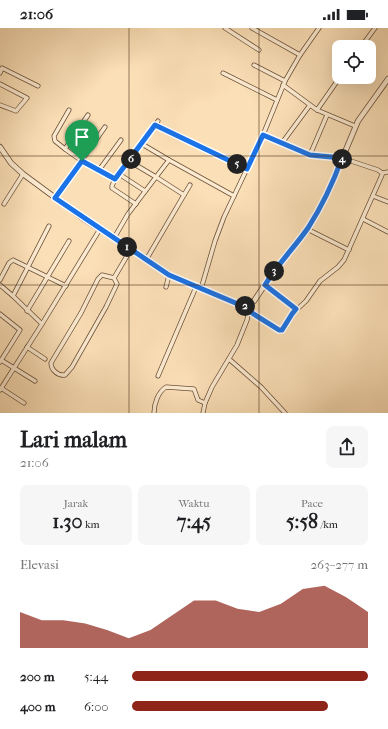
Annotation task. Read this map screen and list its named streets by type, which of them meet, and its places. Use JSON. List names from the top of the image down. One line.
{"page":{"status":"21:06","pins":["4","6","5","1","3","2"],"heading":["Lari malam","21:06"],"stats":[["Jarak","1.30 km"],["Waktu","7:45"],["Pace","5:58 /km"]],"chart":["Elevasi","263–277 m"],"list":[{"name":"200 m","note":"5:44"},{"name":"400 m","note":"6:00"}]}}
